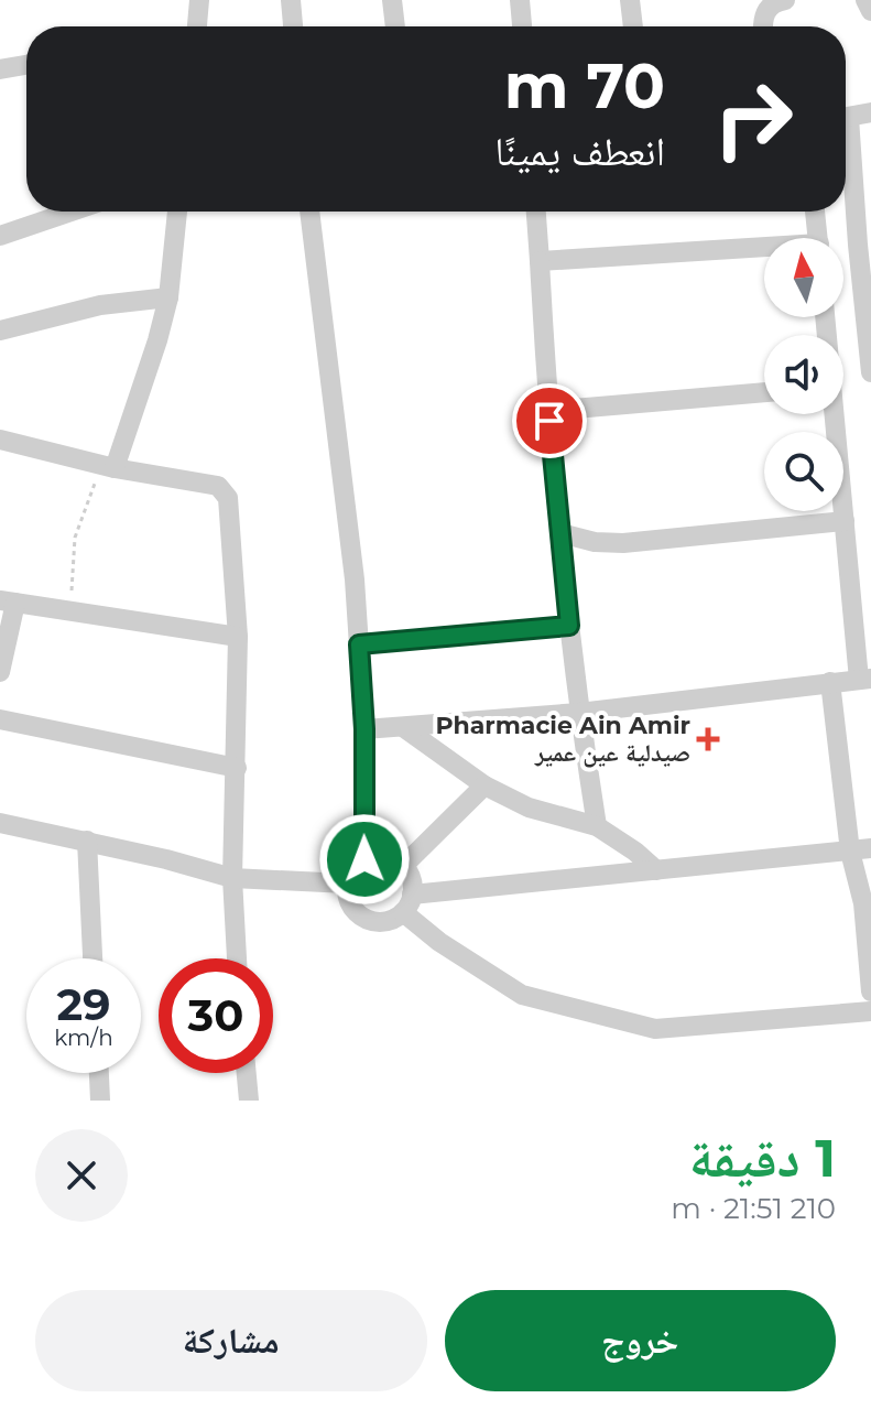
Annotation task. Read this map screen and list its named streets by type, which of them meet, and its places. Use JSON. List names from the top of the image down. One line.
{"places":{"health":["Pharmacie Ain Amir صيدلية عين عمير"]},"north":"top","page":{"turn":["70 m","انعطف يمينًا"],"speed":"29 km/h","limit":"30","heading":["1 دقيقة","210 m · 21:51"],"buttons":["خروج","مشاركة"]}}
